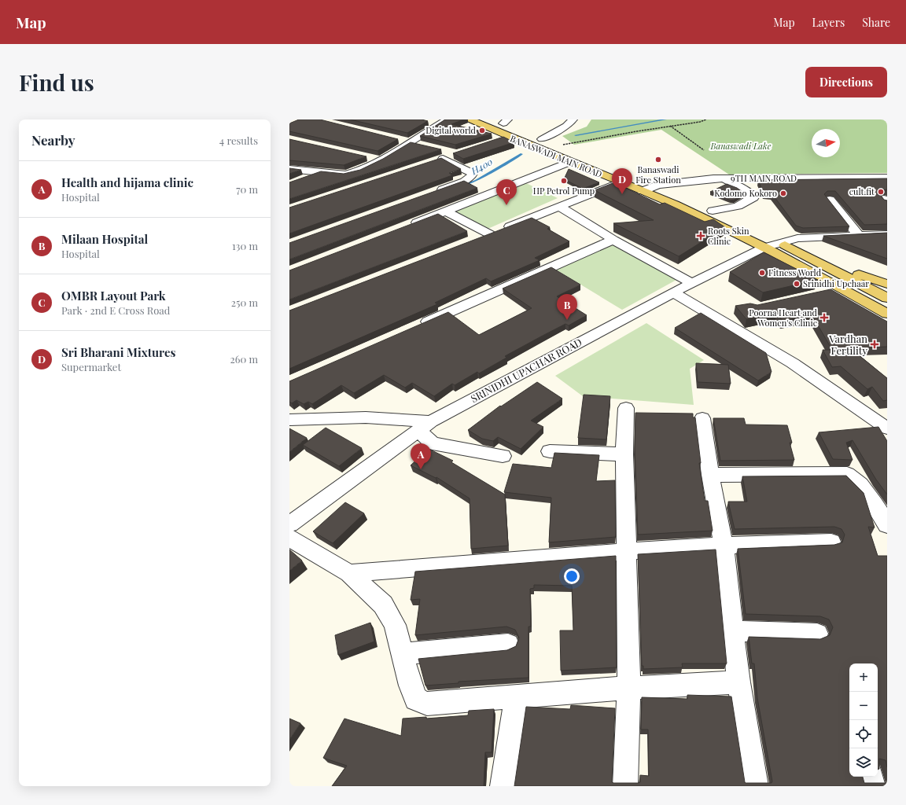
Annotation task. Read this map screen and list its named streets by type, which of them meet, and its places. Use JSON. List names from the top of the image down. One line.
{"streets":{"main road":["BANASWADI MAIN ROAD"],"street":["9TH MAIN ROAD","SRINIDHI UPACHAR ROAD"]},"crossings":[["BANASWADI MAIN ROAD","9TH MAIN ROAD"],["BANASWADI MAIN ROAD","SRINIDHI UPACHAR ROAD"]],"water":["H400"],"parks":["Banaswadi Lake"],"places":{"other":["Digital world","Banaswadi Fire Station","HP Petrol Pump","cult.fit","Kodomo Kokoro","Fitness World","Srinidhi Upchaar"],"health":["Roots Skin Clinic","Poorna Heart and Women's Clinic","Vardhan Fertility"]},"north":"right","page":{"header":"Map","nav":["Map","Layers","Share"],"buttons":"Directions","title":"Find us","heading":["Nearby","4 results"],"list":[{"mark":"A","name":"Health and hijama clinic","note":"Hospital","value":"70 m"},{"mark":"B","name":"Milaan Hospital","note":"Hospital","value":"130 m"},{"mark":"C","name":"OMBR Layout Park","note":"Park · 2nd E Cross Road","value":"250 m"},{"mark":"D","name":"Sri Bharani Mixtures","note":"Supermarket","value":"260 m"}],"pins":["D","C","B","A"],"map_buttons":["+","−"]}}
